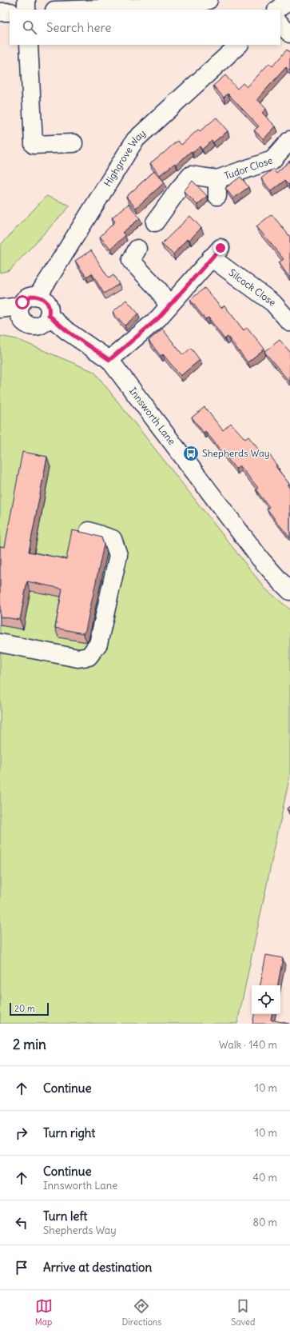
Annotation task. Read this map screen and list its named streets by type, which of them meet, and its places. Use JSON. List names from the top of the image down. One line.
{"streets":{"street":["Highgrove Way","Tudor Close","Silcock Close","Innsworth Lane"]},"crossings":[["Highgrove Way","Innsworth Lane"]],"places":{"bus stop":["Shepherds Way"]},"scale_bar":"20 m","page":{"search":"Search here","scale":"20 m","heading":["2 min","Walk · 140 m"],"list":[["Continue","10 m"],["Turn right","10 m"],["Continue","Innsworth Lane","40 m"],["Turn left","Shepherds Way","80 m"],"Arrive at destination"],"nav":["Map","Directions","Saved"]}}
